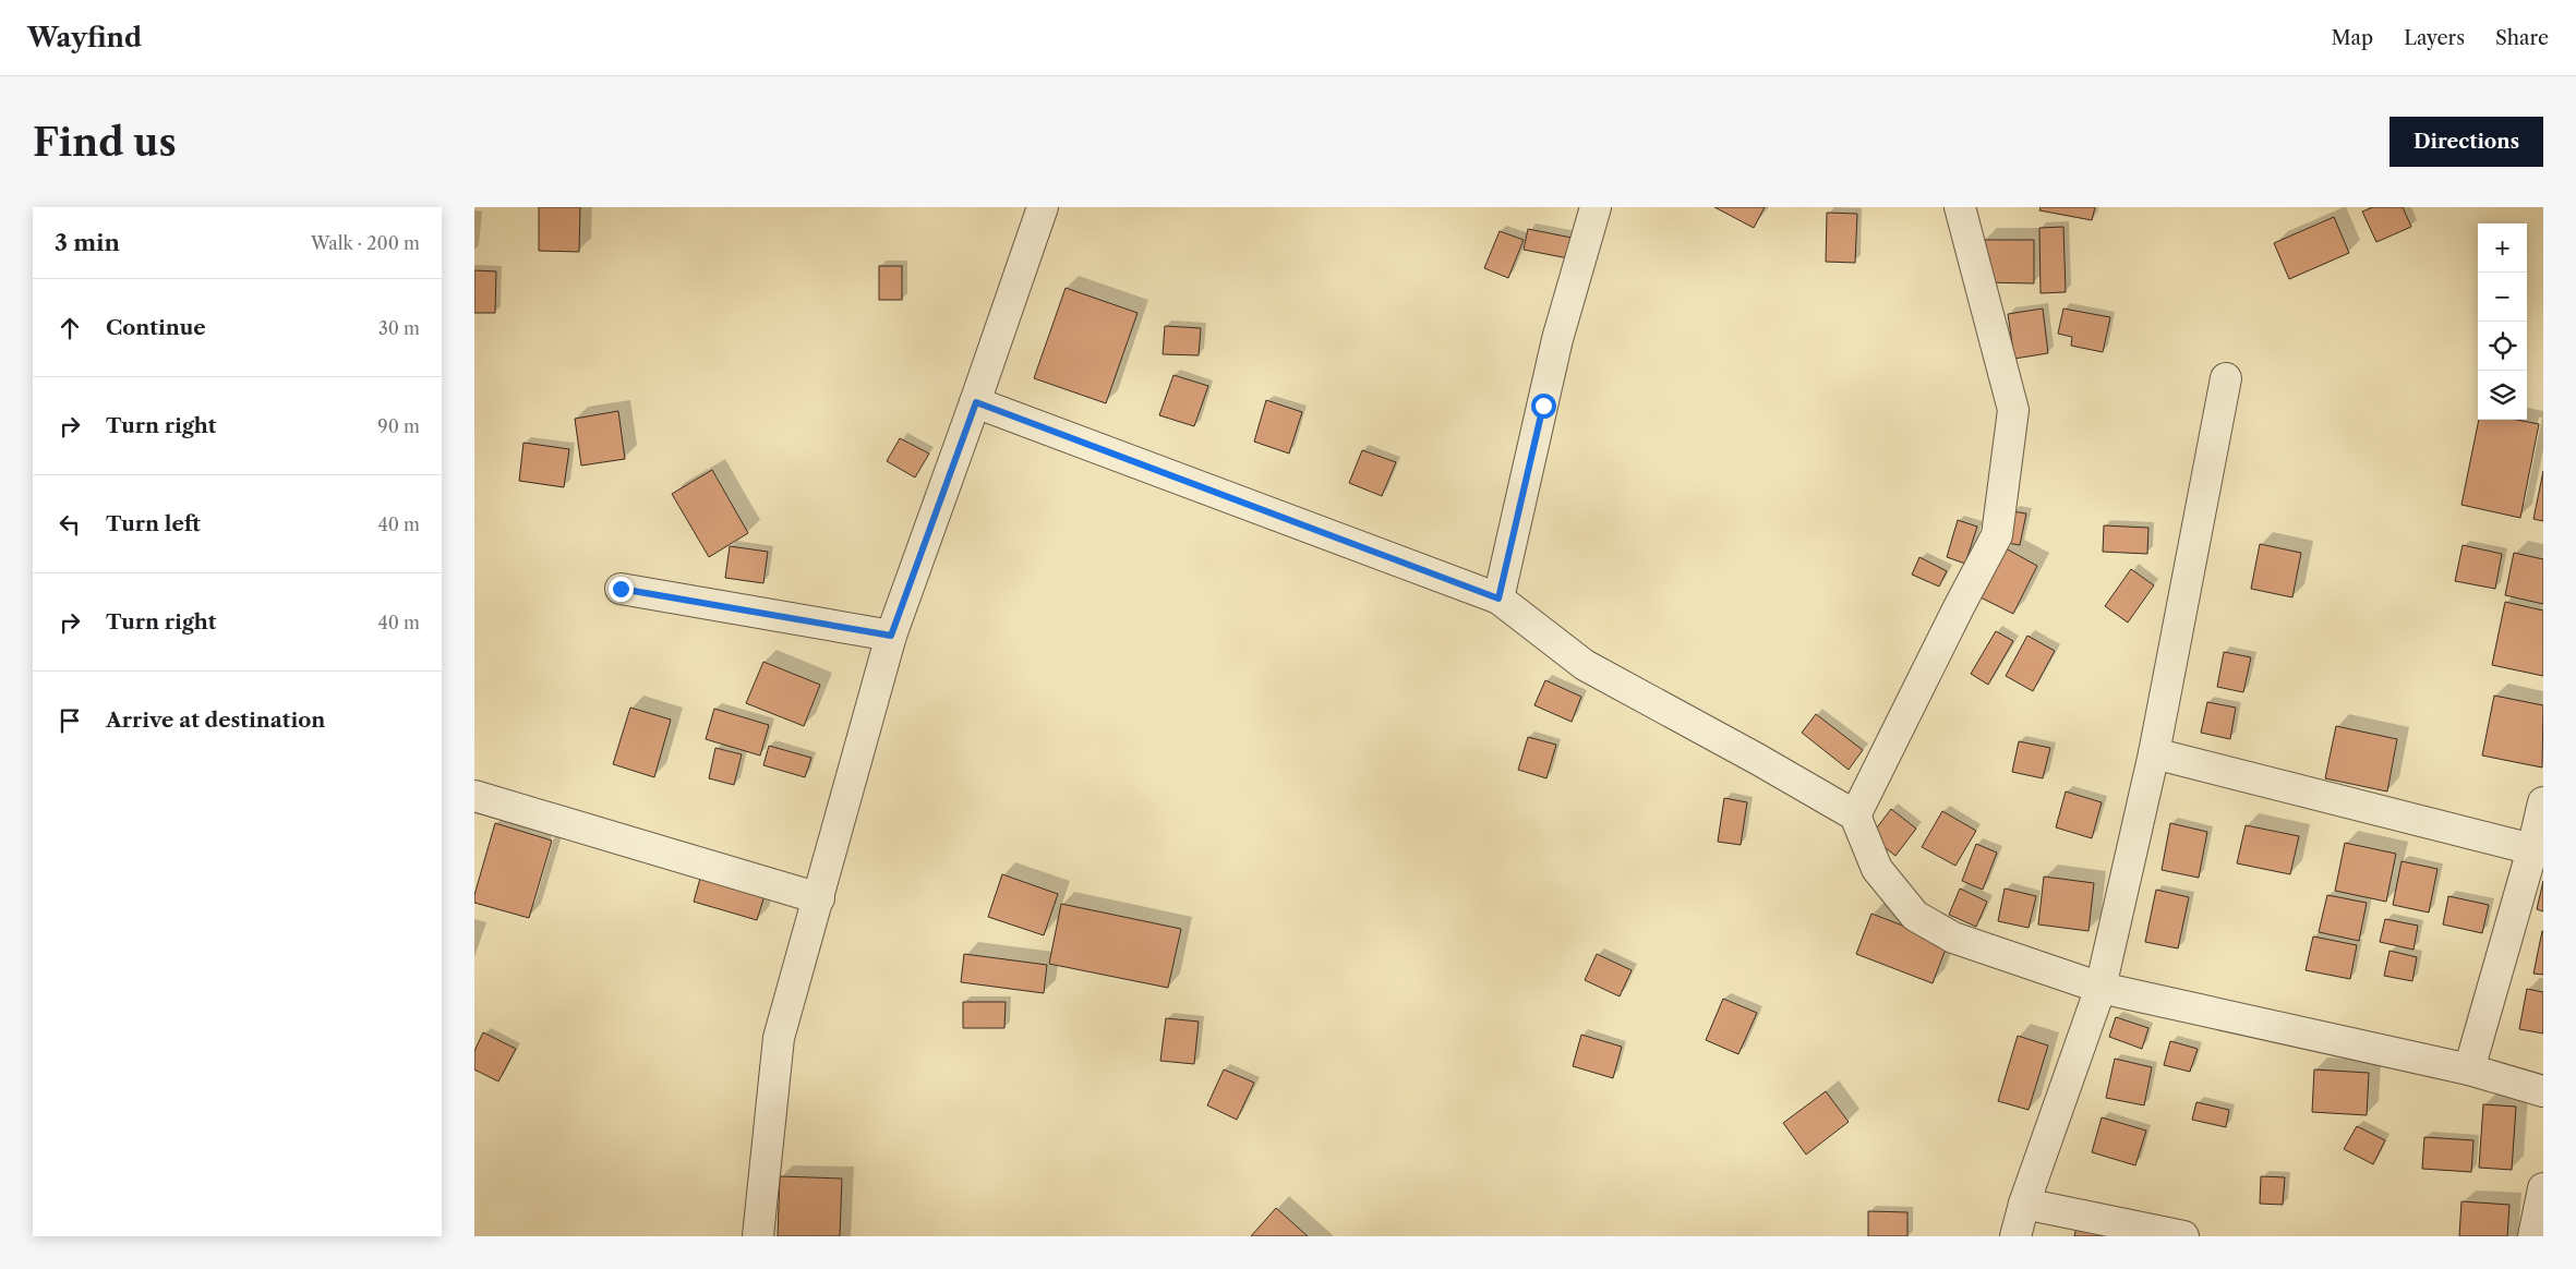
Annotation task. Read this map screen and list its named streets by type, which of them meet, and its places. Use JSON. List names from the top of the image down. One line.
{"page":{"header":"Wayfind","nav":["Map","Layers","Share"],"buttons":"Directions","title":"Find us","heading":["3 min","Walk · 200 m"],"map_buttons":["+","−"],"list":[["Continue","30 m"],["Turn right","90 m"],["Turn left","40 m"],["Turn right","40 m"],"Arrive at destination"]}}
